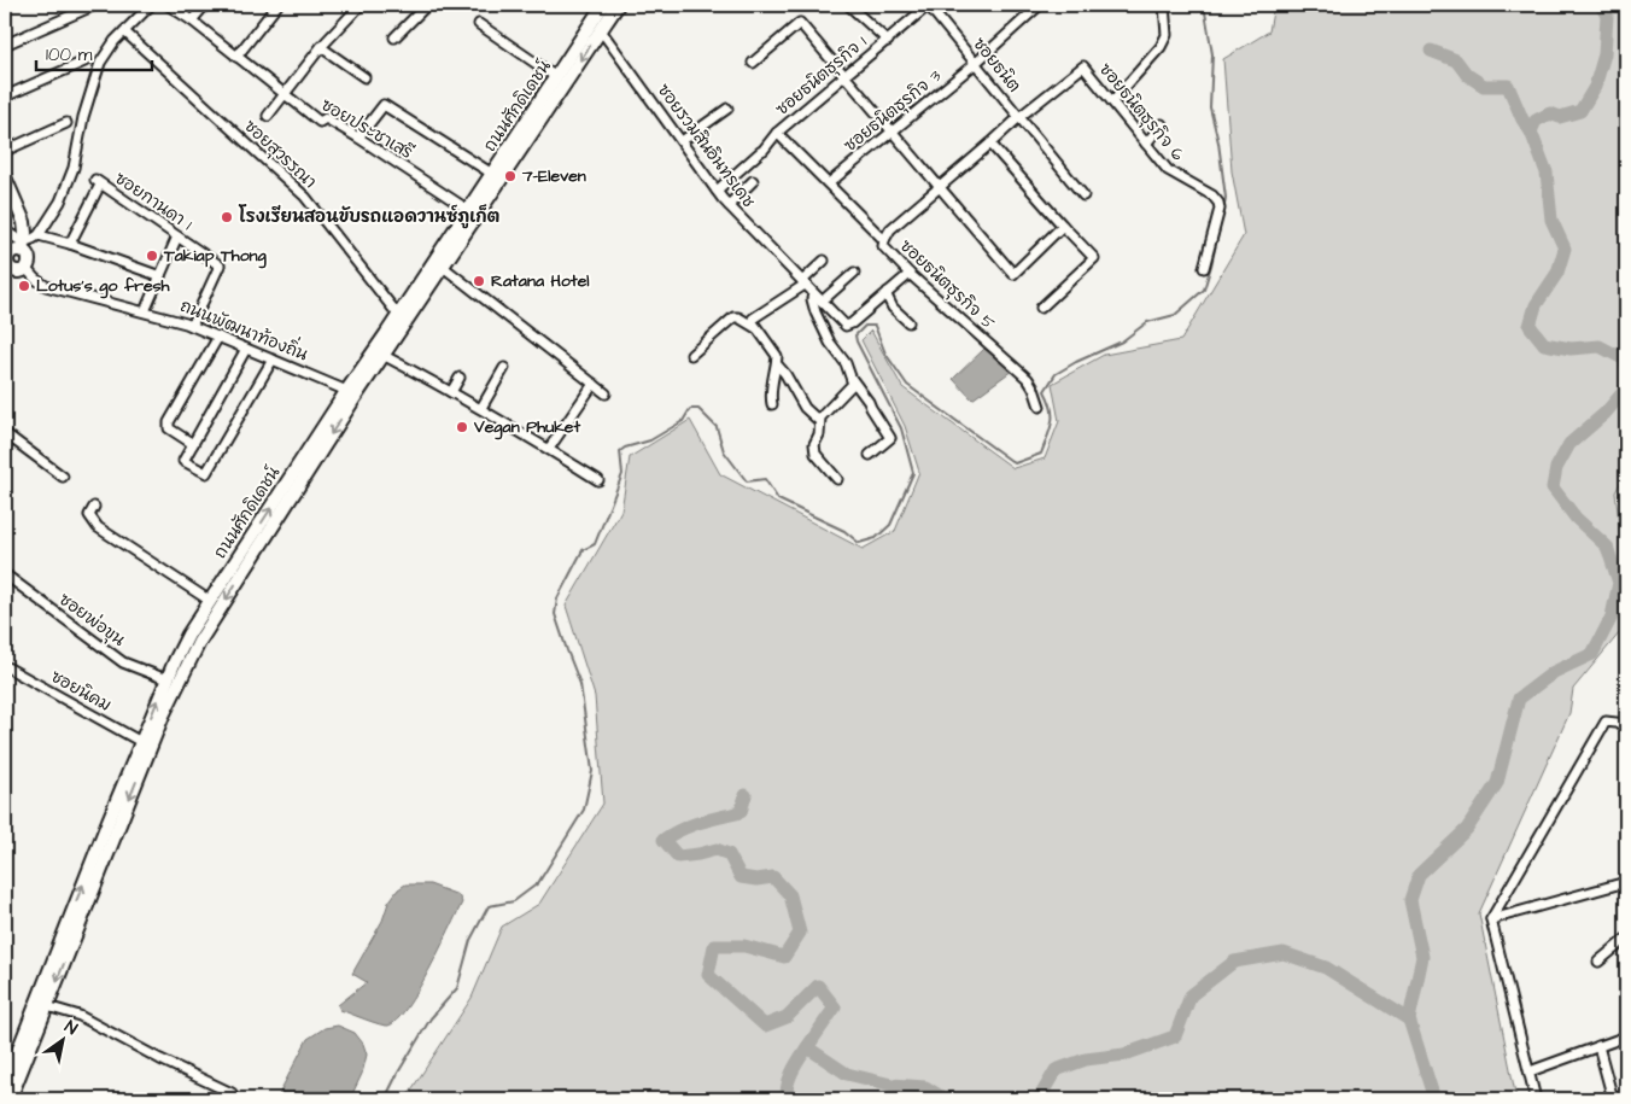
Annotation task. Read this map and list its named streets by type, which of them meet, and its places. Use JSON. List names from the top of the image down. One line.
{"streets":{"main road":["ถนนศักดิเดชน์"],"street":["ซอยธนิต","ซอยธนิตธุรกิจ 1","ซอยธนิตธุรกิจ 3","ซอยธนิตธุรกิจ 6","ซอยประชาเสรี","ซอยรวมสินอินทรเดช","ซอยสุวรรณา","ซอยกานดา 1","ซอยธนิตธุรกิจ 5","ถนนพัฒนาท้องถิ่น","ซอยพ่อขุน","ซอยนิคม"]},"crossings":[["ซอยธนิต","ซอยธนิตธุรกิจ 1"],["ซอยธนิต","ซอยธนิตธุรกิจ 3"],["ซอยธนิต","ซอยธนิตธุรกิจ 6"],["ซอยธนิต","ซอยธนิตธุรกิจ 5"],["ซอยธนิตธุรกิจ 1","ซอยรวมสินอินทรเดช"],["ถนนศักดิเดชน์","ซอยประชาเสรี"],["ถนนศักดิเดชน์","ซอยรวมสินอินทรเดช"],["ถนนศักดิเดชน์","ซอยสุวรรณา"],["ถนนศักดิเดชน์","ถนนพัฒนาท้องถิ่น"],["ถนนศักดิเดชน์","ซอยพ่อขุน"],["ถนนศักดิเดชน์","ซอยนิคม"],["ซอยธนิตธุรกิจ 6","ซอยธนิตธุรกิจ 5"],["ซอยกานดา 1","ถนนพัฒนาท้องถิ่น"]],"places":["7-Eleven","โรงเรียนสอนขับรถแอดวานซ์ภูเก็ต","Takiap Thong","Ratana Hotel","Lotus's go fresh","Vegan Phuket"],"scale_bar":"100 m","north":"top right"}
